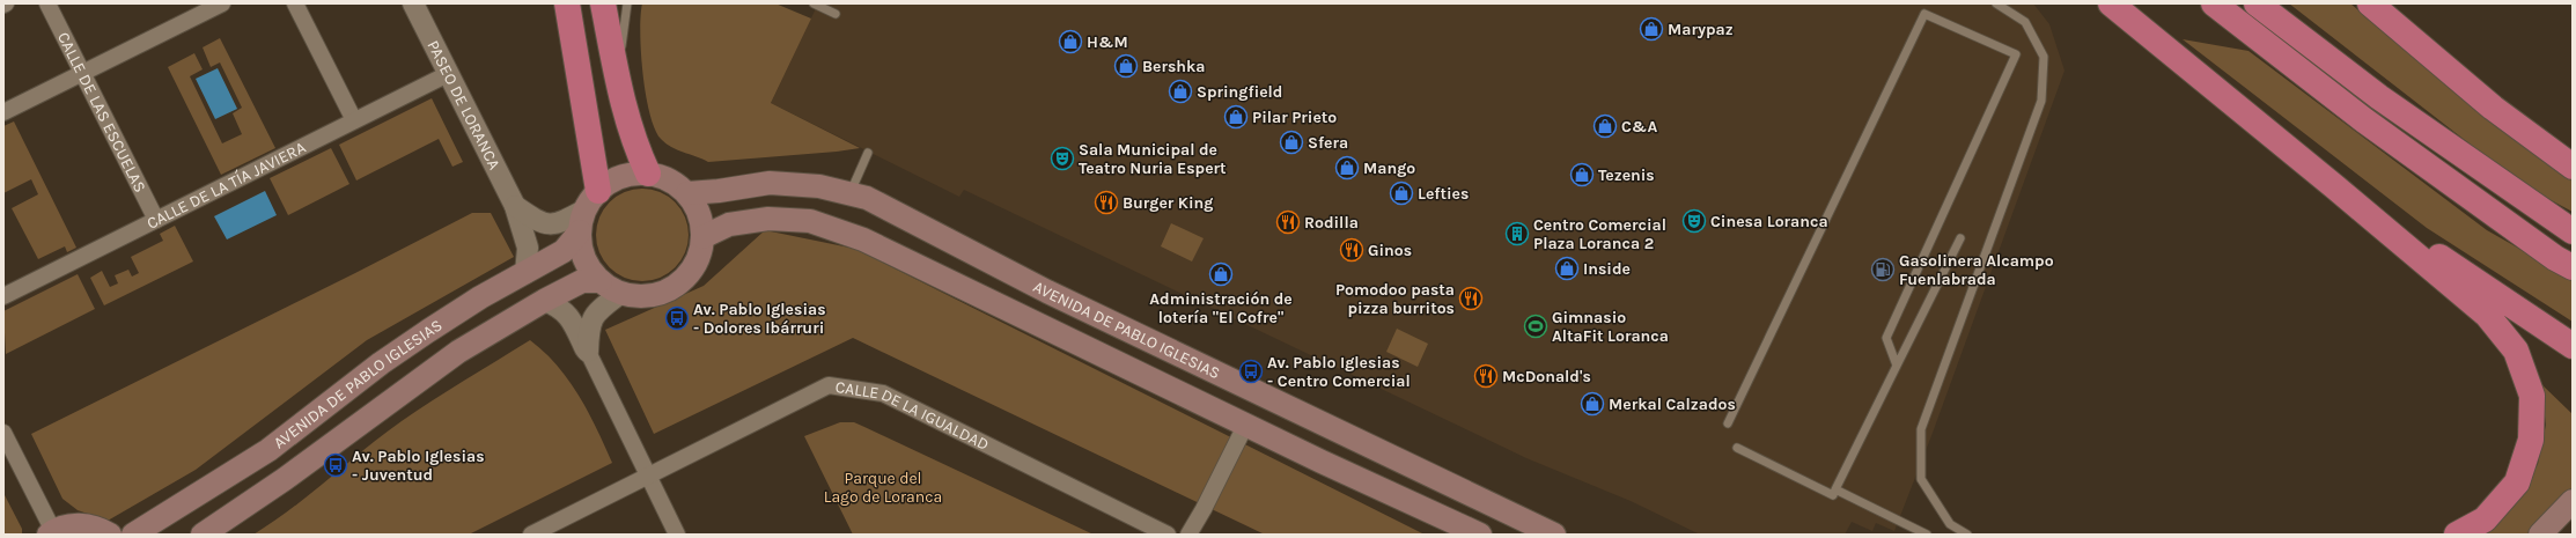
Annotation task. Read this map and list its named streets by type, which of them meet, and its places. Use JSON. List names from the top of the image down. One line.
{"streets":{"main road":["AVENIDA DE PABLO IGLESIAS"],"street":["PASEO DE LORANCA","CALLE DE LAS ESCUELAS","CALLE DE LA TÍA JAVIERA","CALLE DE LA IGUALDAD"]},"crossings":[["PASEO DE LORANCA","CALLE DE LA TÍA JAVIERA"],["PASEO DE LORANCA","AVENIDA DE PABLO IGLESIAS"],["CALLE DE LAS ESCUELAS","CALLE DE LA TÍA JAVIERA"]],"parks":["Parque del Lago de Loranca"],"places":{"shop":["Marypaz","H&M","Bershka","Springfield","Pilar Prieto","C&A","Sfera","Mango","Tezenis","Lefties","Inside","Administración de lotería \"El Cofre\"","Merkal Calzados"],"theatre":["Sala Municipal de Teatro Nuria Espert","Cinesa Loranca"],"restaurant":["Burger King","Rodilla","Ginos","Pomodoo pasta pizza burritos","McDonald's"],"building":["Centro Comercial Plaza Loranca 2"],"fuel station":["Gasolinera Alcampo Fuenlabrada"],"bus stop":["Av. Pablo Iglesias - Dolores Ibárruri","Av. Pablo Iglesias - Centro Comercial","Av. Pablo Iglesias - Juventud"],"sports":["Gimnasio AltaFit Loranca"]}}
